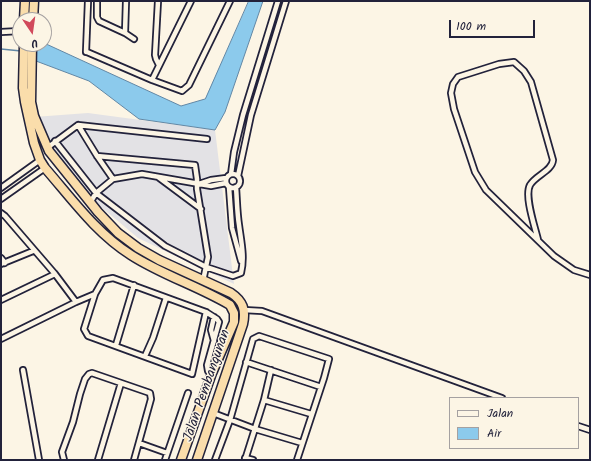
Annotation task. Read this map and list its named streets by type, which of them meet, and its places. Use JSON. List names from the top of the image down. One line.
{"streets":{"highway":["Jalan Pembangunan"]},"legend":["Jalan","Air"],"scale_bar":"100 m","north":"bottom"}
